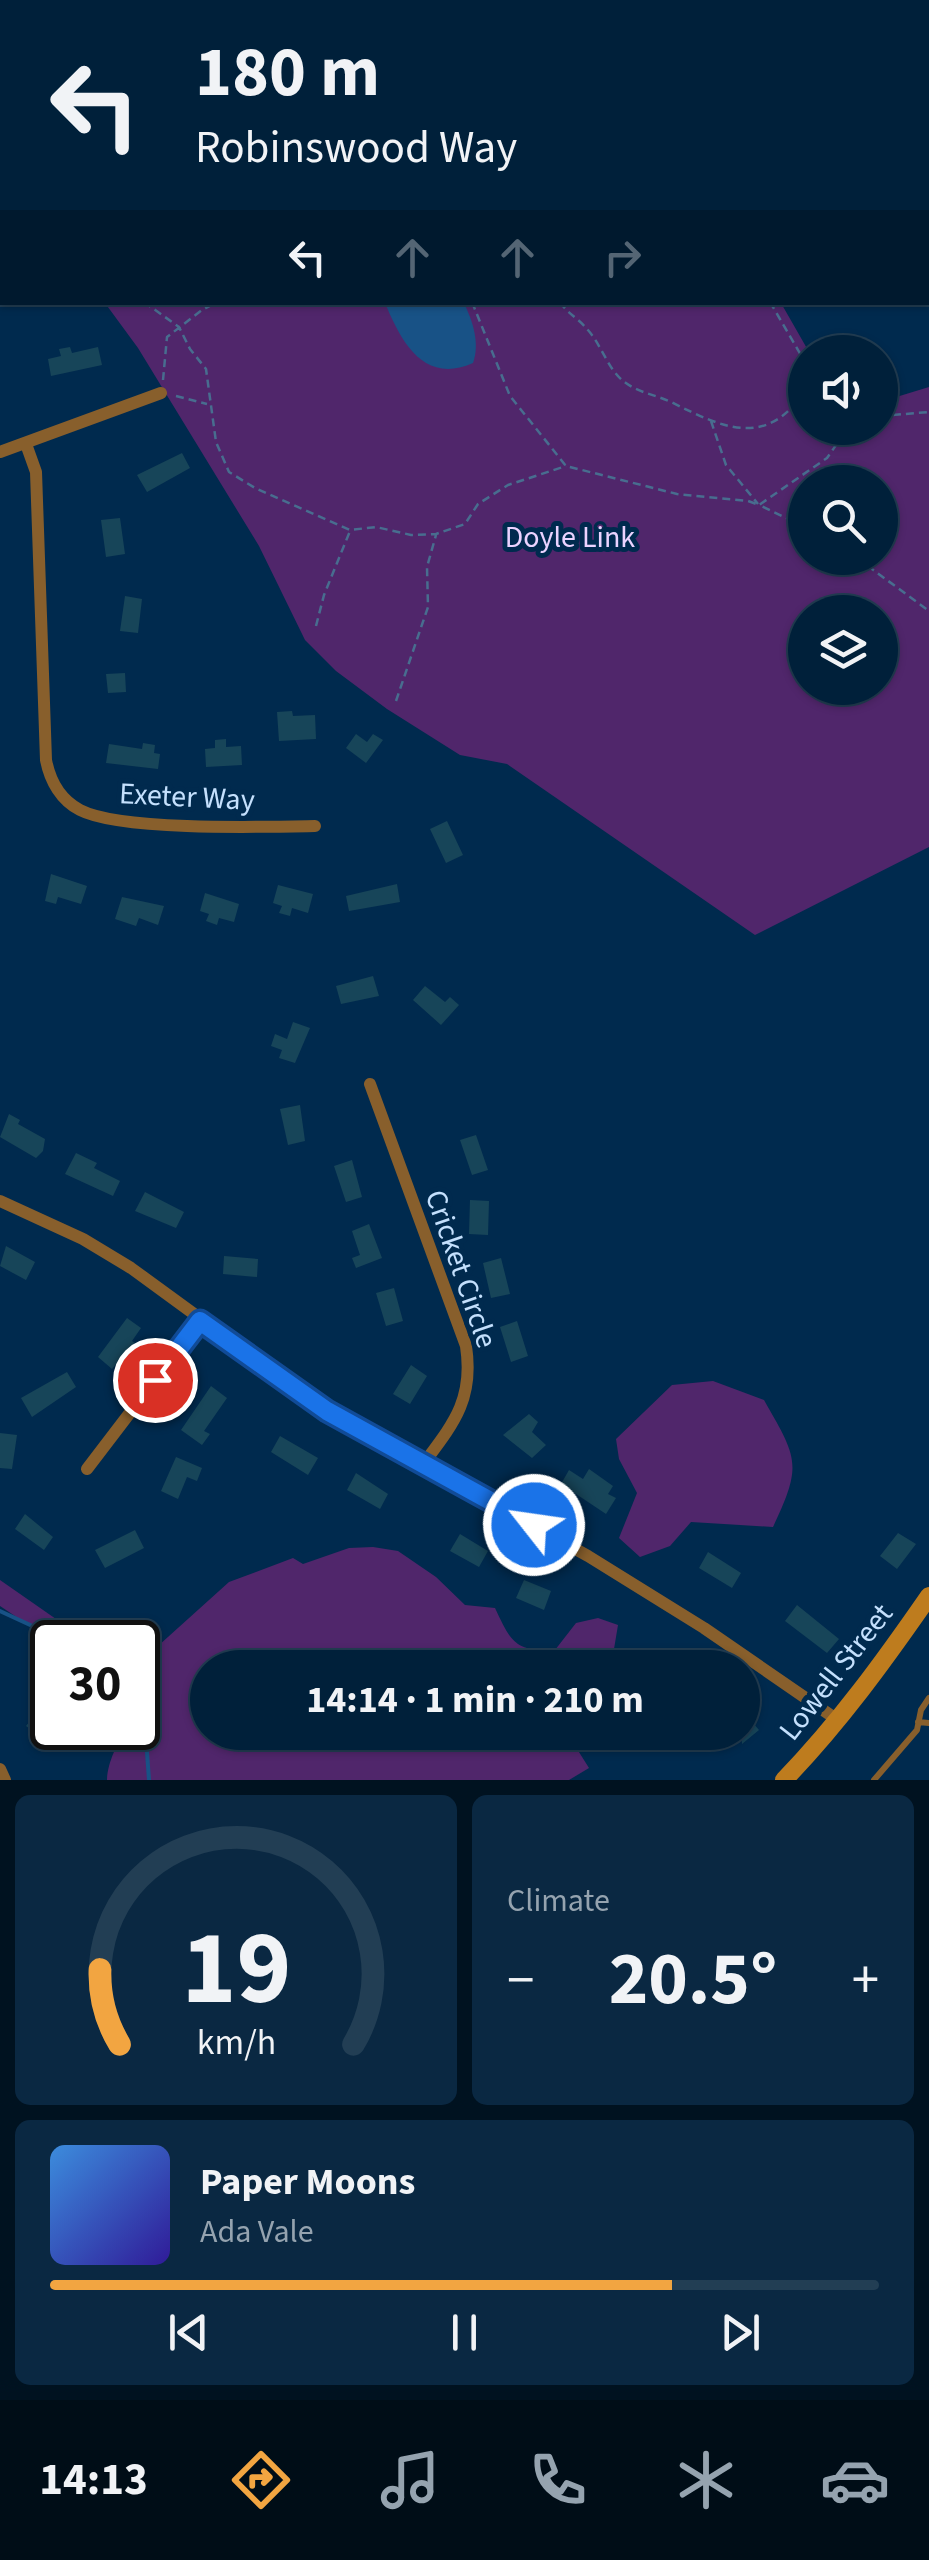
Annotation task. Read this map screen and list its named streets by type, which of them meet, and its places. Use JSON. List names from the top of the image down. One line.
{"streets":{"main road":["Lowell Street"],"street":["Exeter Way","Cricket Circle"]},"parks":["Doyle Link"],"page":{"turn":["180 m","Robinswood Way"],"limit":"30","trip":"14:14 · 1 min · 210 m","tile":"Climate","heat":["−","20.5°","+"],"song":["Paper Moons","Ada Vale"],"tabs":"14:13","gauge":["19","km/h"]}}
